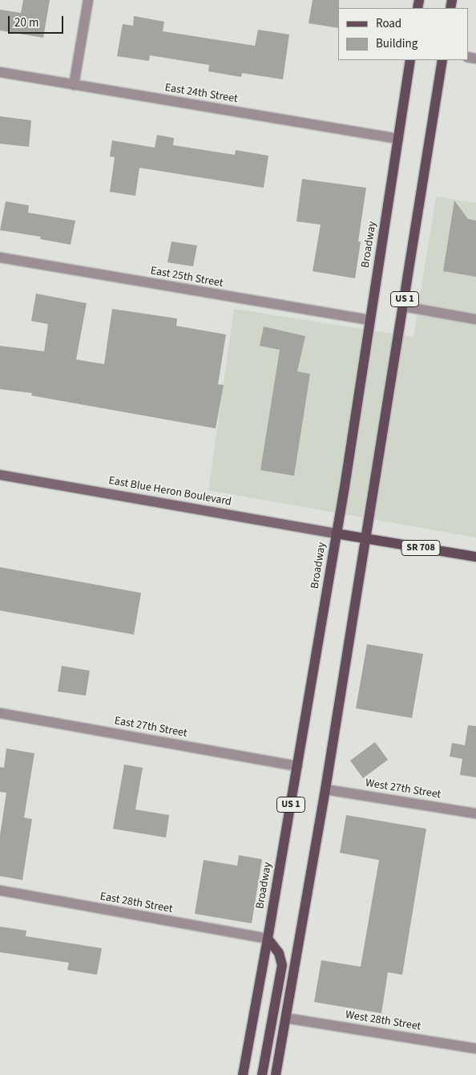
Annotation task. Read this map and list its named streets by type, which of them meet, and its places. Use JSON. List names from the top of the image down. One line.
{"streets":{"main road":["Broadway","US 1","East Blue Heron Boulevard","SR 708"],"street":["East 24th Street","East 25th Street","East 27th Street","West 27th Street","East 28th Street","West 28th Street"]},"crossings":[["East 24th Street","Broadway"],["Broadway","East 25th Street"],["Broadway","East Blue Heron Boulevard"],["Broadway","SR 708"],["Broadway","East 27th Street"],["Broadway","East 28th Street"],["US 1","SR 708"],["US 1","West 27th Street"],["US 1","West 28th Street"],["East Blue Heron Boulevard","SR 708"]],"legend":["Road","Building"],"scale_bar":"20 m"}
